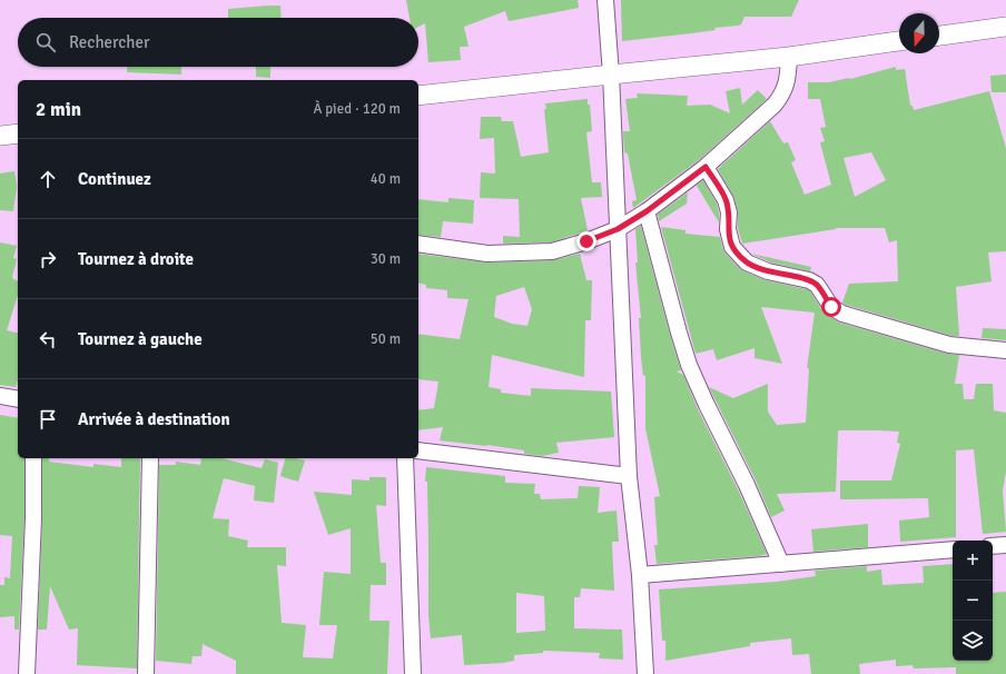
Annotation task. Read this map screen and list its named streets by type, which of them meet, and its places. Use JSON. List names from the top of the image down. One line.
{"north":"bottom","page":{"search":"Rechercher","heading":["2 min","À pied · 120 m"],"list":[["Continuez","40 m"],["Tournez à droite","30 m"],["Tournez à gauche","50 m"],"Arrivée à destination"],"map_buttons":["+","−"]}}
